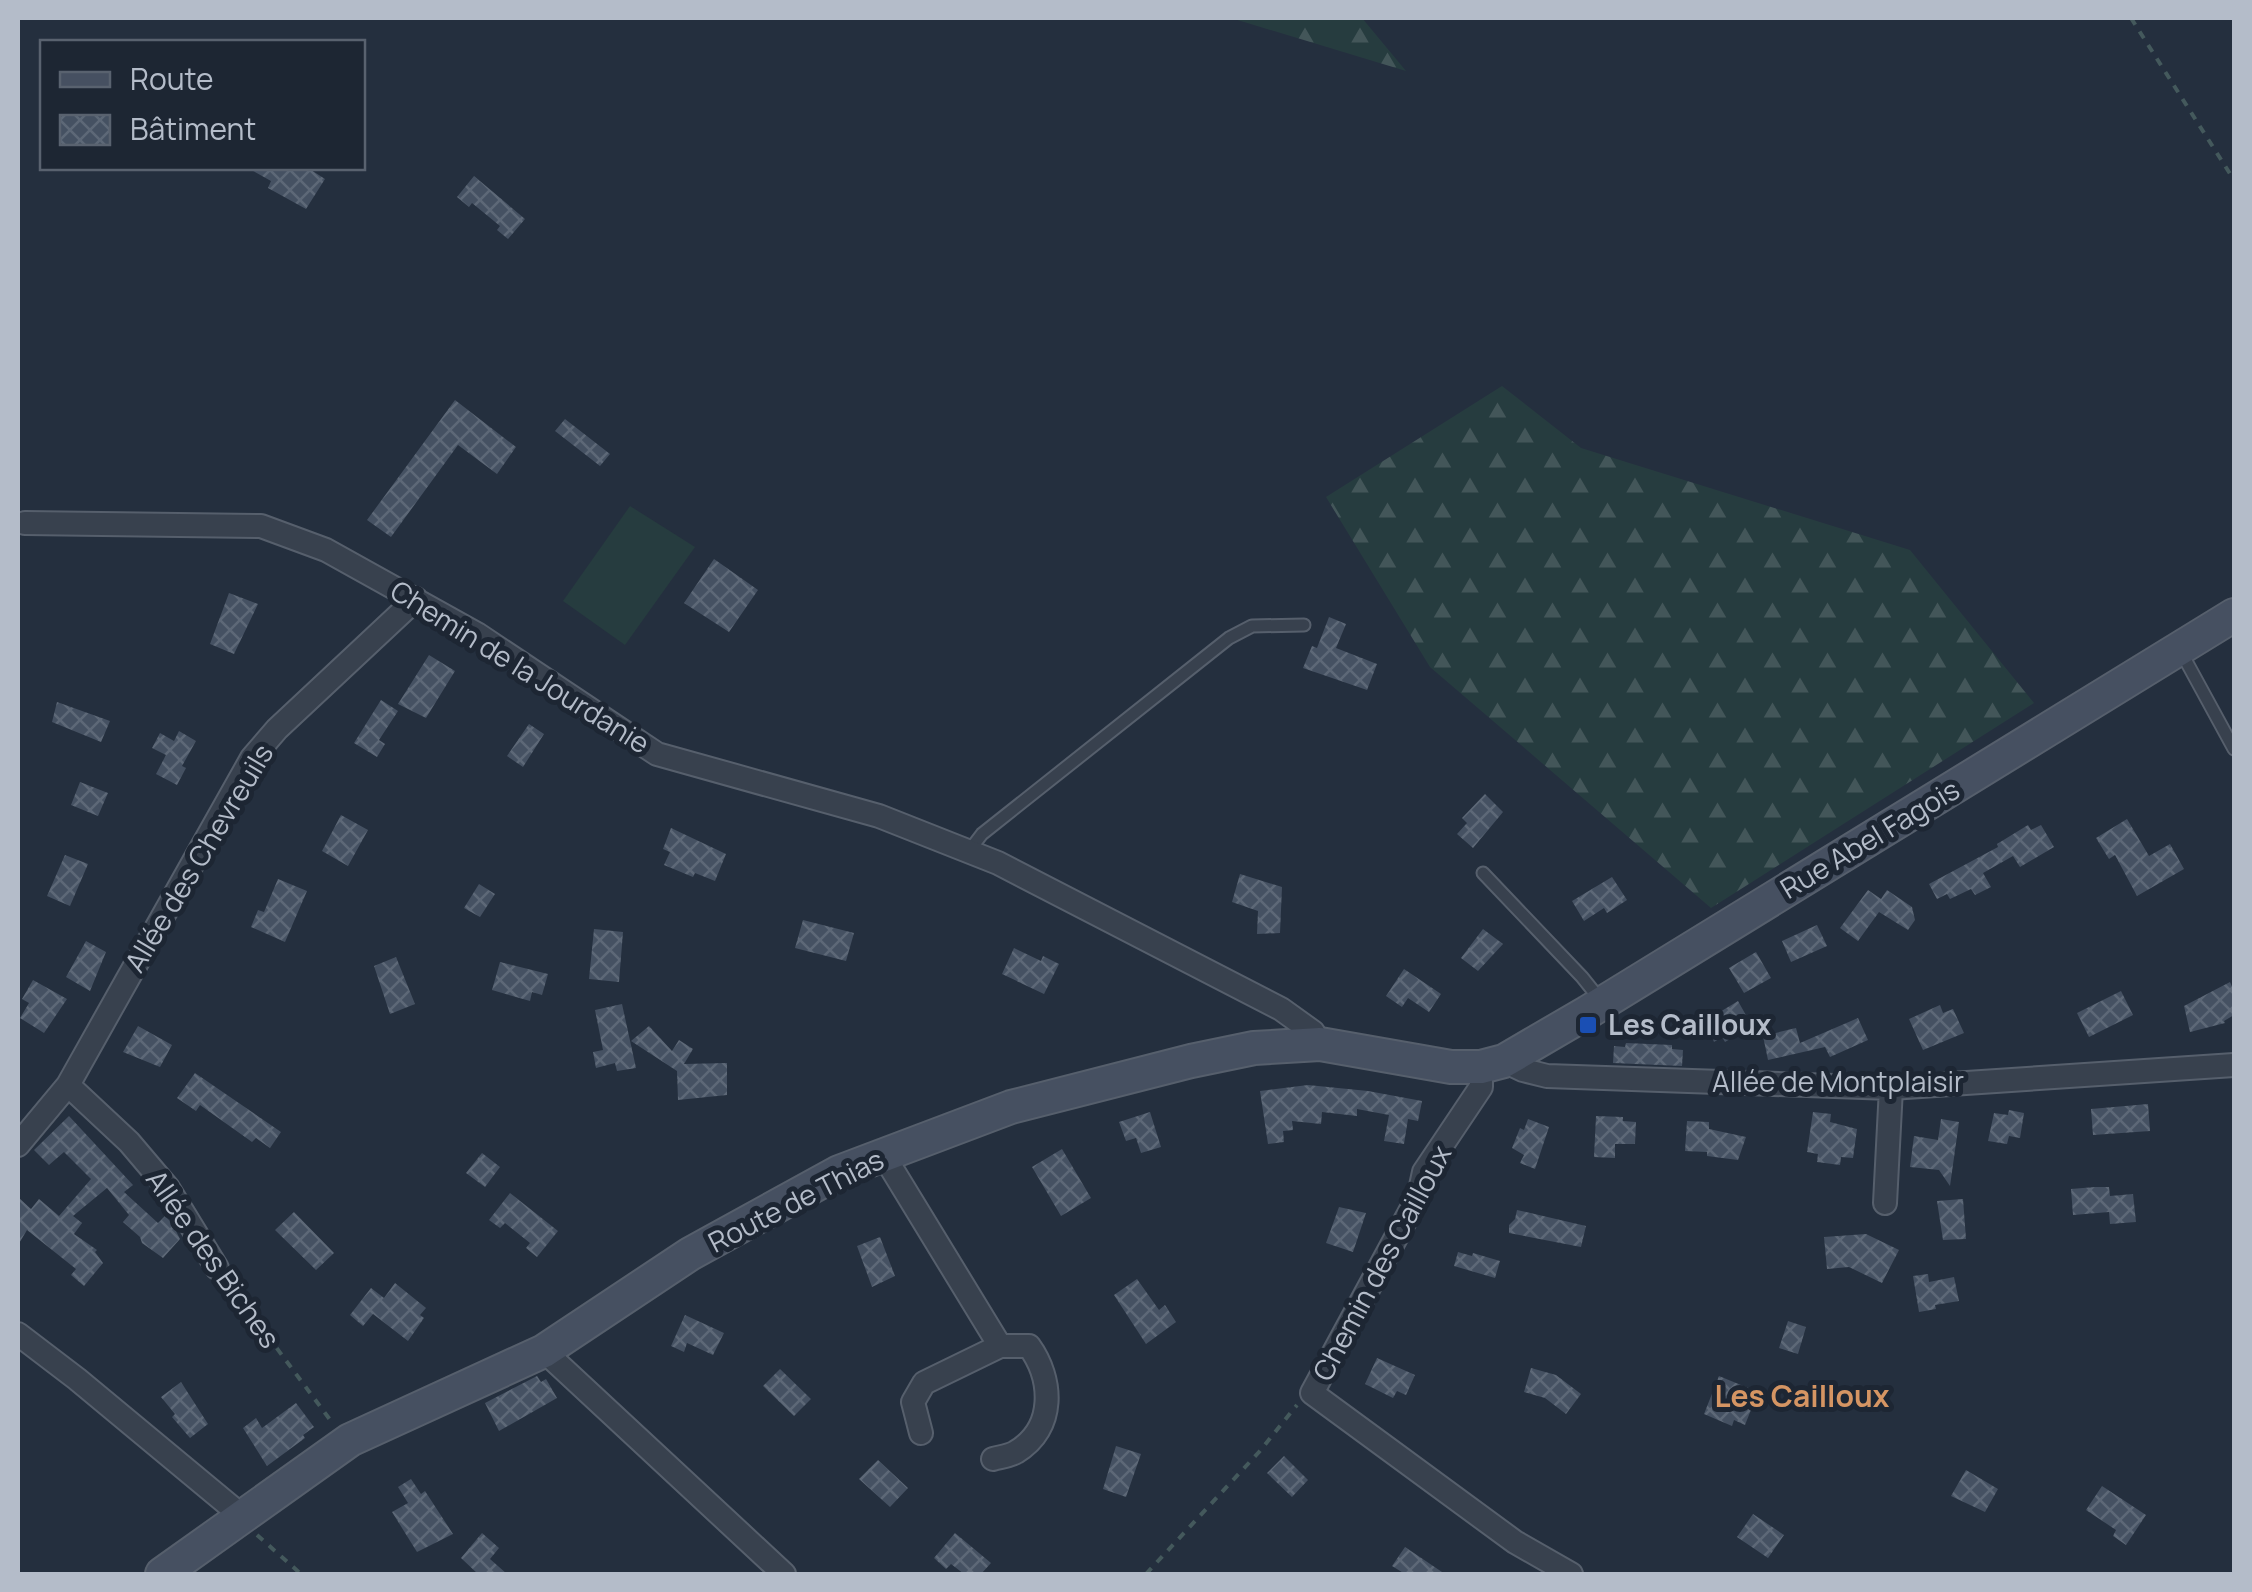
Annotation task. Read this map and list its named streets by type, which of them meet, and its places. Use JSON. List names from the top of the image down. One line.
{"streets":{"street":["Chemin de la Jourdanie","Rue Abel Fagois","Allée des Chevreuils","Allée de Montplaisir","Route de Thias","Allée des Biches","Chemin des Cailloux"]},"crossings":[["Chemin de la Jourdanie","Allée des Chevreuils"],["Chemin de la Jourdanie","Route de Thias"],["Rue Abel Fagois","Allée de Montplaisir"],["Rue Abel Fagois","Route de Thias"],["Rue Abel Fagois","Chemin des Cailloux"],["Allée des Chevreuils","Allée des Biches"],["Allée de Montplaisir","Route de Thias"],["Allée de Montplaisir","Chemin des Cailloux"],["Route de Thias","Allée des Biches"],["Route de Thias","Chemin des Cailloux"]],"districts":["Les Cailloux"],"places":{"transit":["Les Cailloux"]},"legend":["Route","Bâtiment"]}
